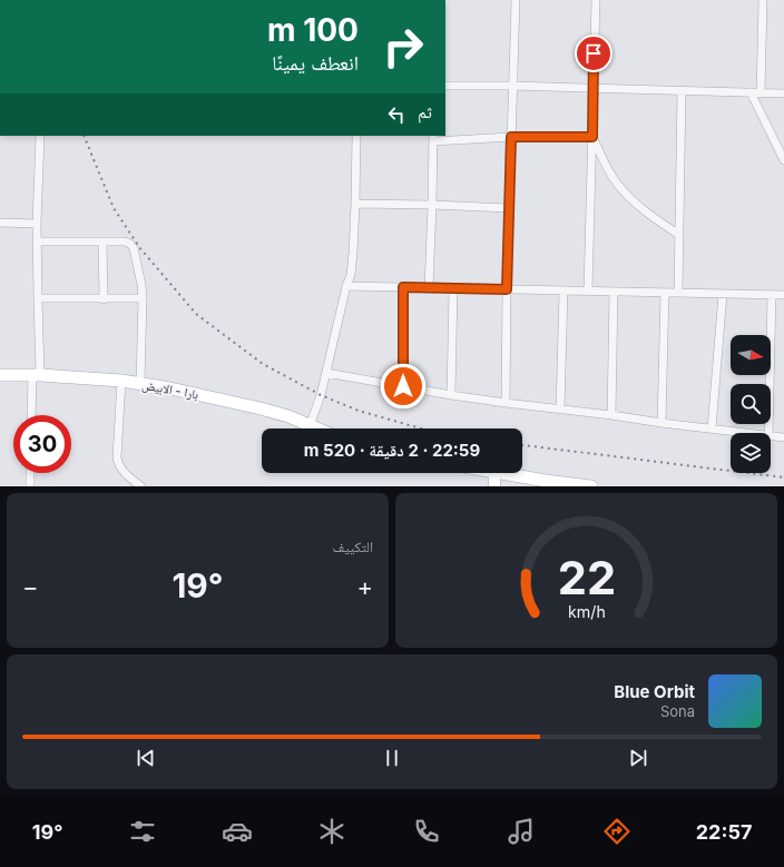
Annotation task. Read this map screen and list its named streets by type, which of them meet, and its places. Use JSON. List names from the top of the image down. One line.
{"streets":{"main road":["بارا - الابيض"]},"north":"right","page":{"turn":["100 m","انعطف يمينًا"],"then":"ثم","limit":"30","trip":"22:59 · 2 دقيقة · 520 m","tile":"التكييف","heat":["−","19°","+"],"song":["Blue Orbit","Sona"],"tabs":["22:57","19°"],"gauge":["22","km/h"]}}
